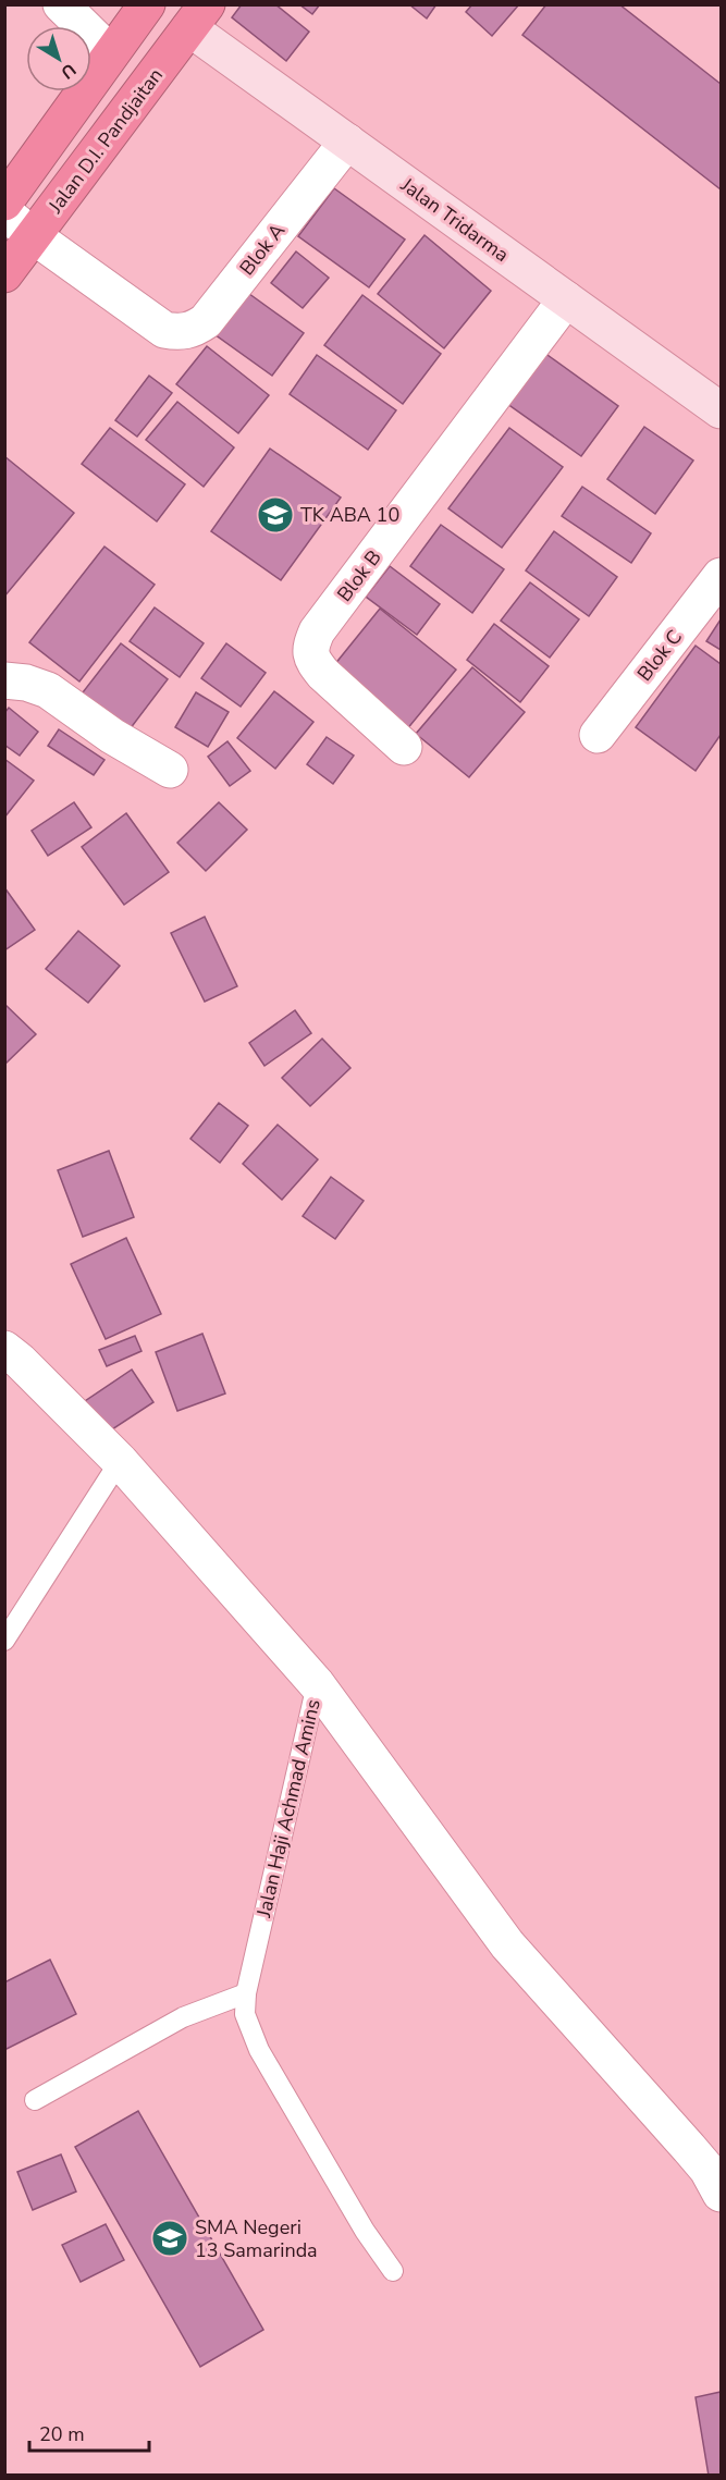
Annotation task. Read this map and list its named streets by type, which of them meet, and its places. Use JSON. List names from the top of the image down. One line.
{"streets":{"highway":["Jalan D.I. Pandjaitan"],"street":["Jalan Tridarma","Blok A","Blok B","Blok C","Jalan Haji Achmad Amins"]},"crossings":[["Jalan D.I. Pandjaitan","Jalan Tridarma"],["Jalan D.I. Pandjaitan","Blok A"],["Jalan Tridarma","Blok A"],["Jalan Tridarma","Blok B"]],"places":{"school or university":["TK ABA 10","SMA Negeri 13 Samarinda"]},"scale_bar":"20 m","north":"bottom right"}
